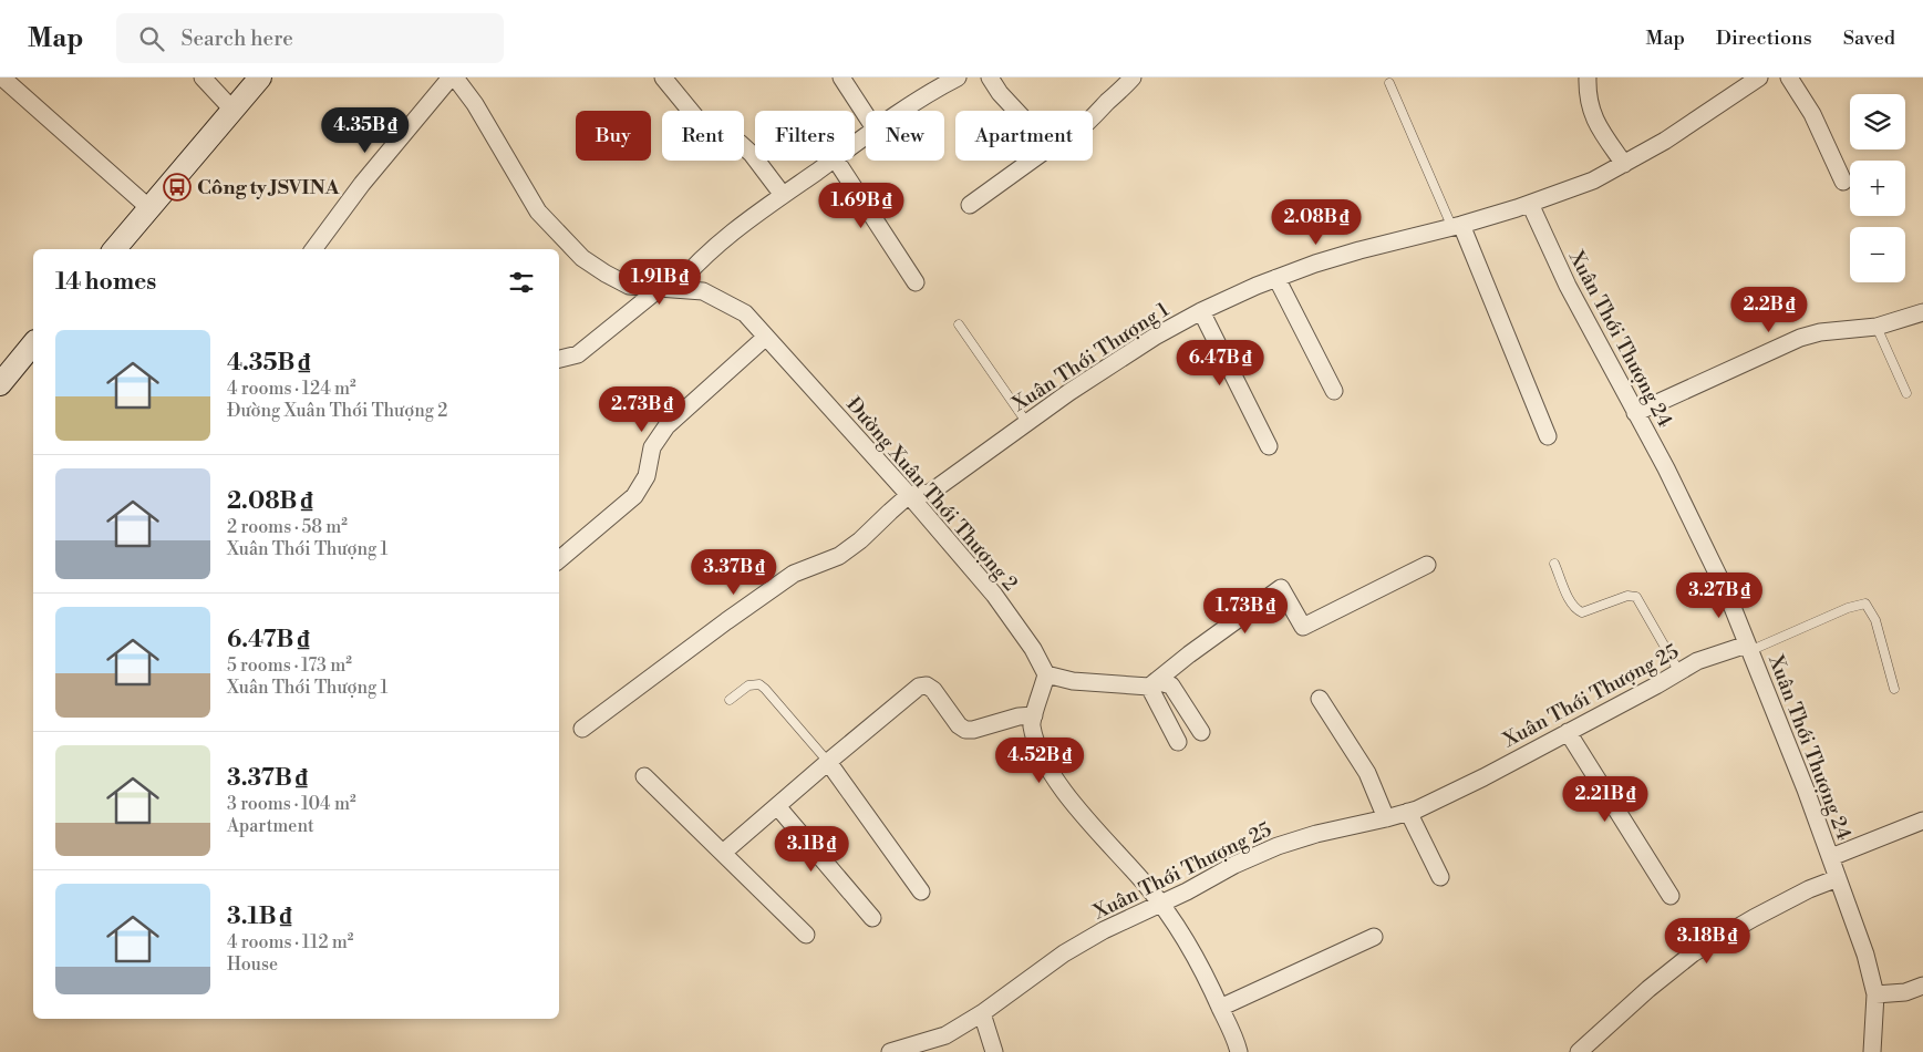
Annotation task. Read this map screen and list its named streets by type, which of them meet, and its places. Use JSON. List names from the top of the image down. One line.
{"streets":{"street":["Xuân Thới Thượng 24","Xuân Thới Thượng 1","Đường Xuân Thới Thượng 2","Xuân Thới Thượng 25"]},"crossings":[["Xuân Thới Thượng 24","Xuân Thới Thượng 1"],["Xuân Thới Thượng 24","Xuân Thới Thượng 25"],["Xuân Thới Thượng 1","Đường Xuân Thới Thượng 2"]],"places":{"bus stop":["Công ty JSVINA"]},"page":{"header":"Map","search":"Search here","nav":["Map","Directions","Saved"],"map_buttons":["+","−"],"price":["4.35B ₫","1.69B ₫","2.08B ₫","1.91B ₫","2.2B ₫","6.47B ₫","2.73B ₫","3.37B ₫","3.27B ₫","1.73B ₫","4.52B ₫","2.21B ₫","3.1B ₫","3.18B ₫"],"chip":["Buy","Rent","Filters","New","Apartment"],"heading":"14 homes","list":[{"name":"4.35B ₫","note":"4 rooms · 124 m² · Đường Xuân Thới Thượng 2"},{"name":"2.08B ₫","note":"2 rooms · 58 m² · Xuân Thới Thượng 1"},{"name":"6.47B ₫","note":"5 rooms · 173 m² · Xuân Thới Thượng 1"},{"name":"3.37B ₫","note":"3 rooms · 104 m² · Apartment"},{"name":"3.1B ₫","note":"4 rooms · 112 m² · House"}]}}
